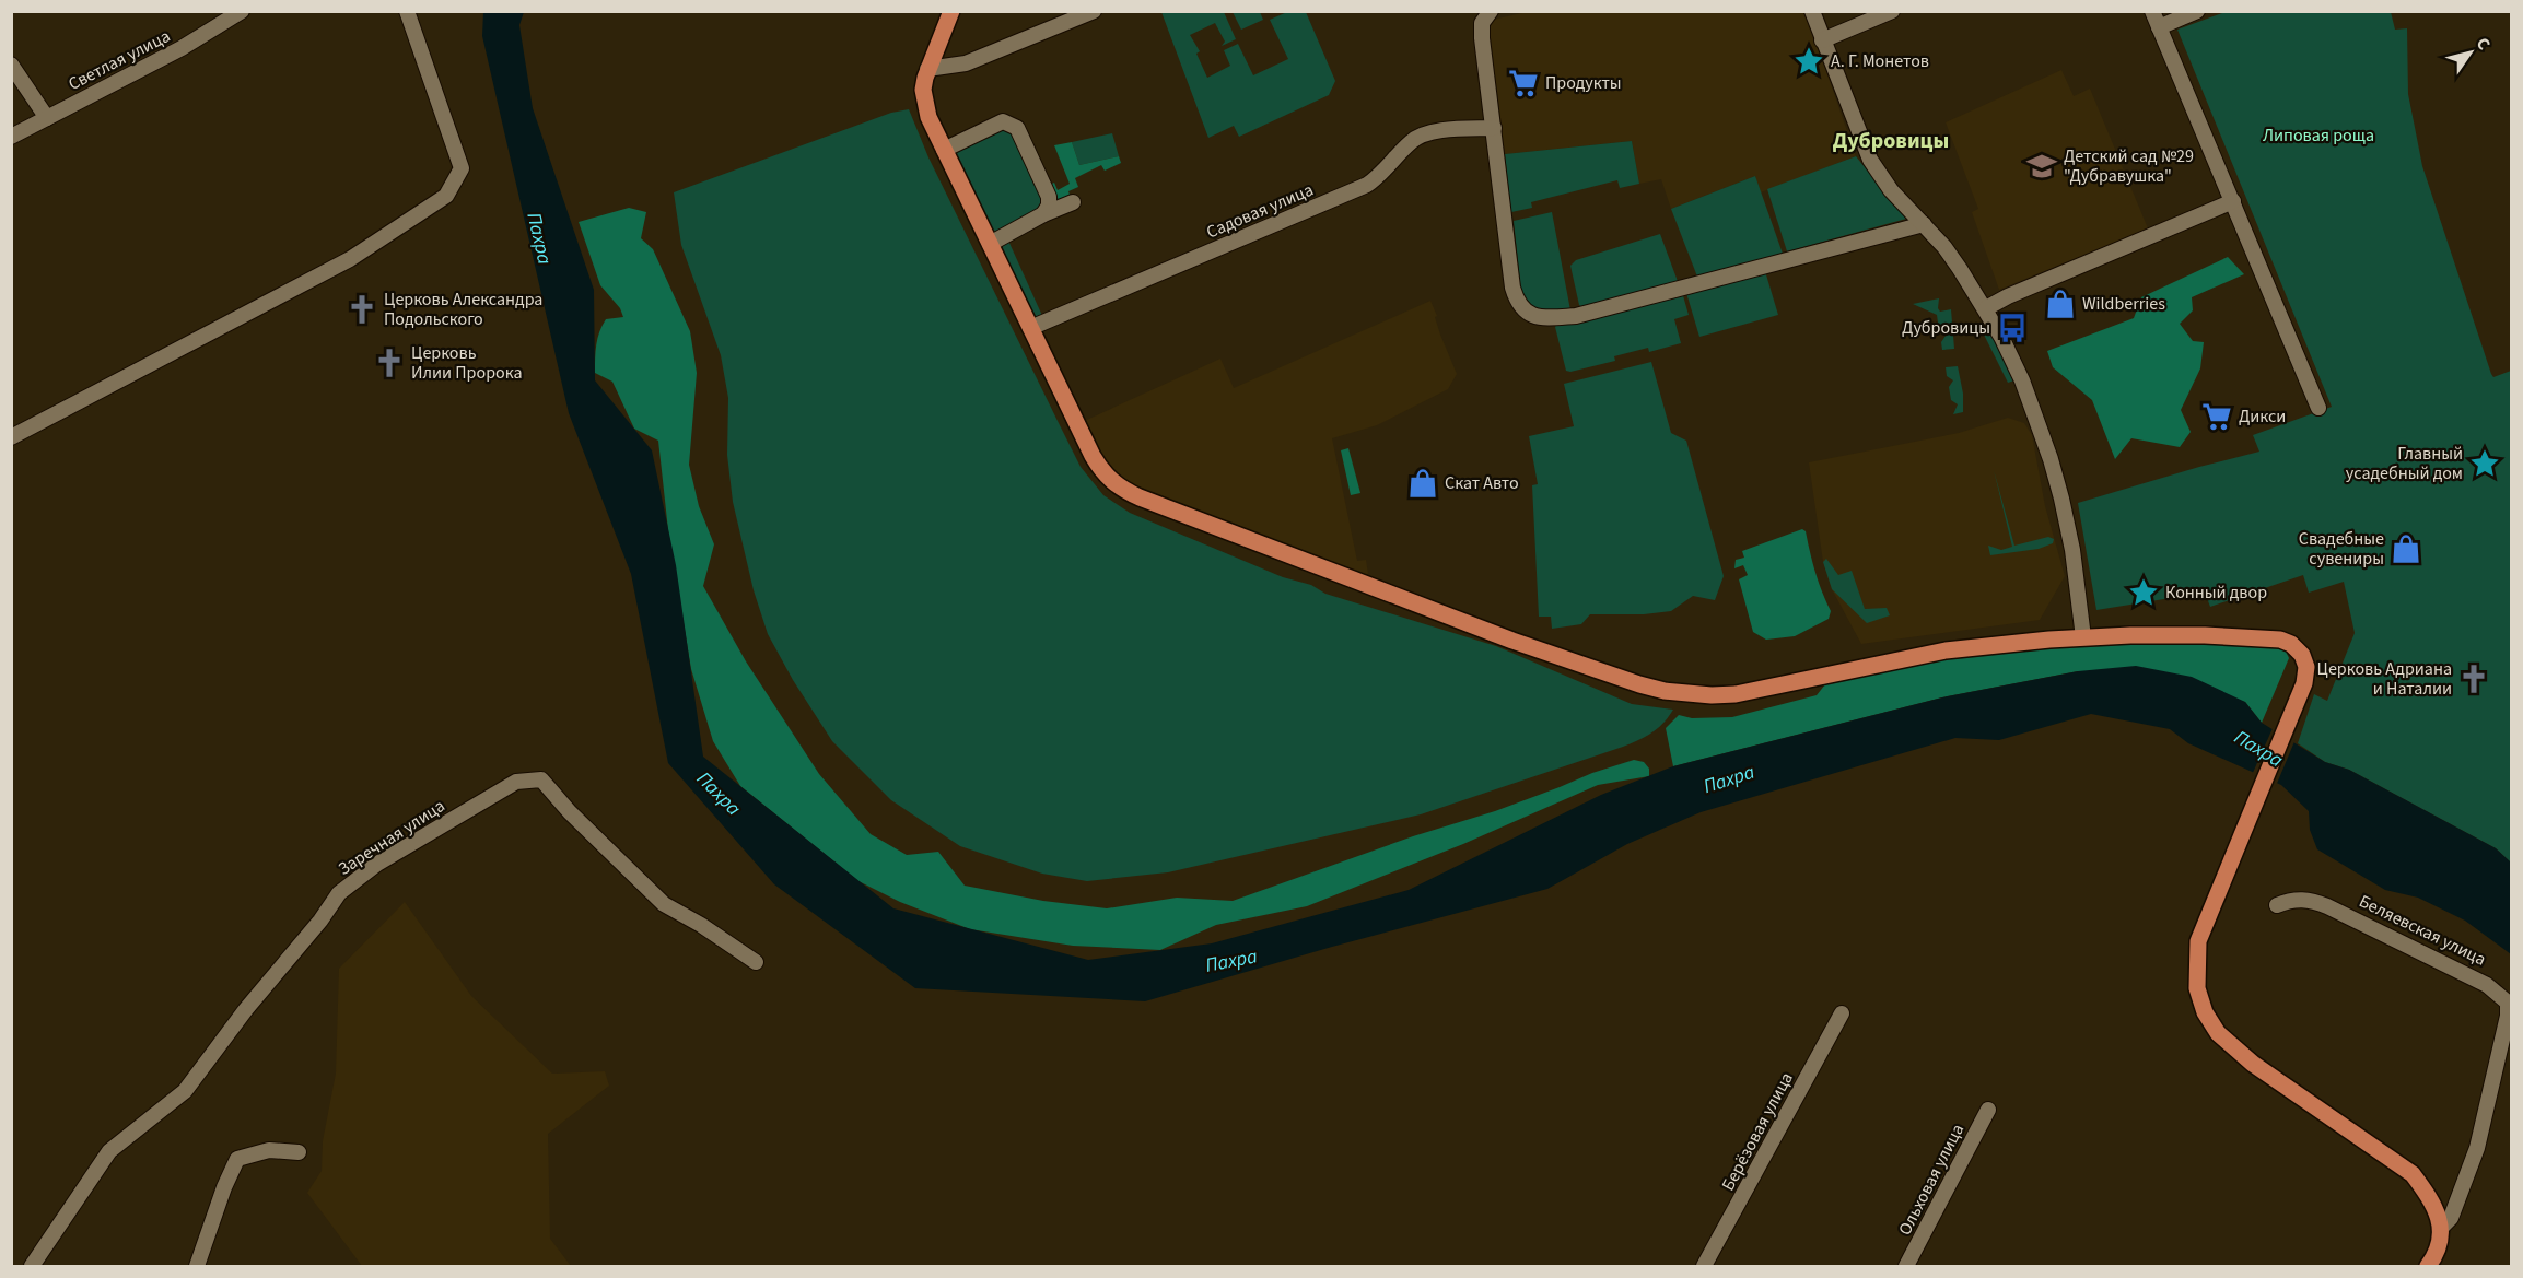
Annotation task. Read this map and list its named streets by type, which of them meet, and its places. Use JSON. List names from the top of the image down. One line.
{"streets":{"main road":["Беляевская улица"],"street":["Светлая улица","Садовая улица","Заречная улица","Берёзовая улица","Ольховая улица"]},"districts":["Дубровицы"],"water":["Пахра"],"parks":["Липовая роща"],"places":{"place":["А. Г. Монетов","Главный усадебный дом","Конный двор"],"supermarket":["Продукты","Дикси"],"school or university":["Детский сад №29 \"Дубравушка\""],"shop":["Wildberries","Скат Авто","Свадебные сувениры"],"church":["Церковь Александра Подольского","Церковь Илии Пророка","Церковь Адриана и Наталии"],"bus stop":["Дубровицы"]},"north":"top right"}
